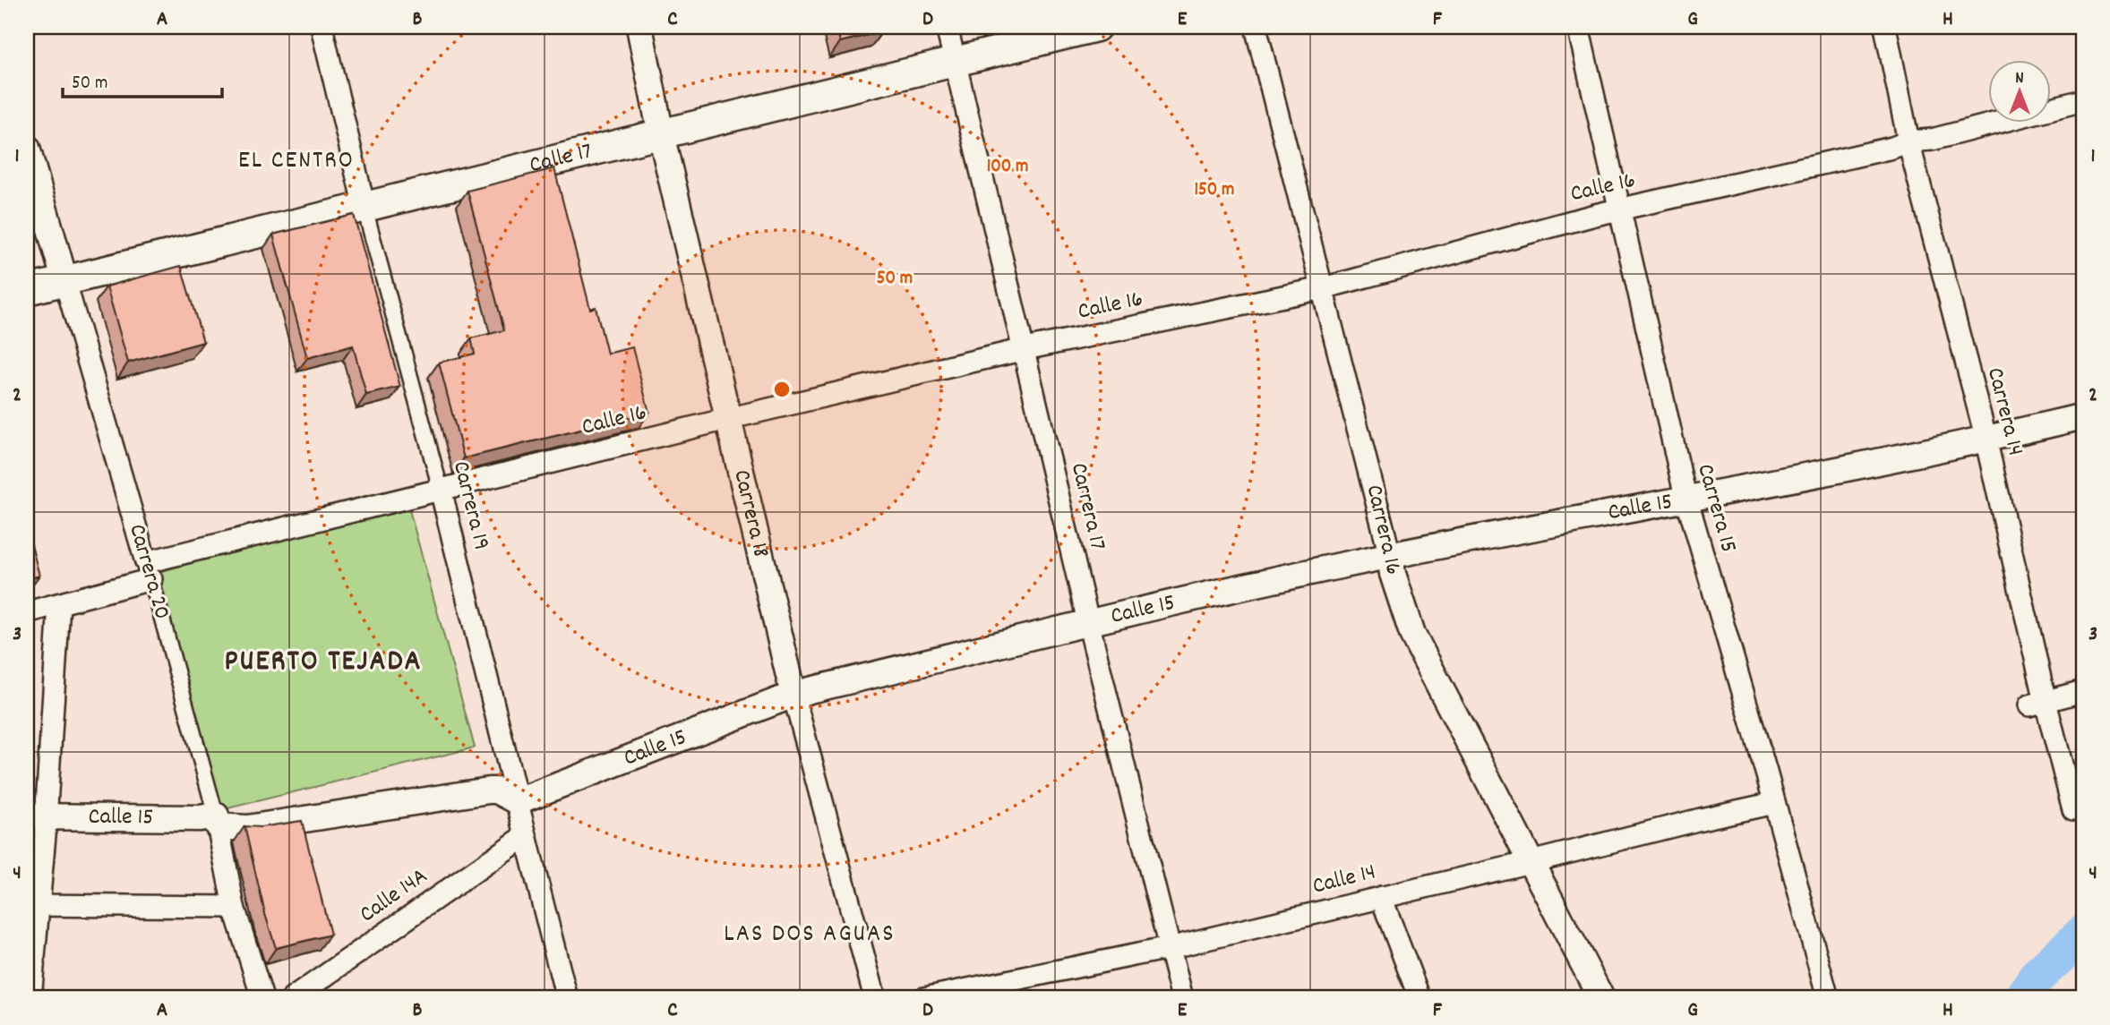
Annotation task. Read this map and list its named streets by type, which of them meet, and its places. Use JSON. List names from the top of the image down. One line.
{"streets":{"main road":["Calle 17"],"street":["Calle 16","Carrera 14","Carrera 19","Carrera 17","Calle 15","Carrera 15","Carrera 18","Carrera 16","Carrera 20","Calle 14","Calle 14A"]},"crossings":[["Calle 17","Carrera 19"],["Calle 17","Carrera 17"],["Calle 17","Carrera 18"],["Calle 17","Carrera 20"],["Calle 16","Carrera 14"],["Calle 16","Carrera 19"],["Calle 16","Carrera 17"],["Calle 16","Carrera 15"],["Calle 16","Carrera 18"],["Calle 16","Carrera 16"],["Calle 16","Carrera 20"],["Carrera 14","Calle 15"],["Carrera 19","Calle 15"],["Carrera 19","Calle 14A"],["Carrera 17","Calle 15"],["Carrera 17","Calle 14"],["Calle 15","Carrera 15"],["Calle 15","Carrera 18"],["Calle 15","Carrera 16"],["Calle 15","Carrera 20"],["Carrera 15","Calle 14"],["Carrera 16","Calle 14"]],"districts":["EL CENTRO","PUERTO TEJADA","LAS DOS AGUAS"],"scale_bar":"50 m","north":"top","grid":{"columns":["A","B","C","D","E","F","G","H"],"rows":["1","2","3","4"]},"rings":["100 m","150 m","50 m"]}
